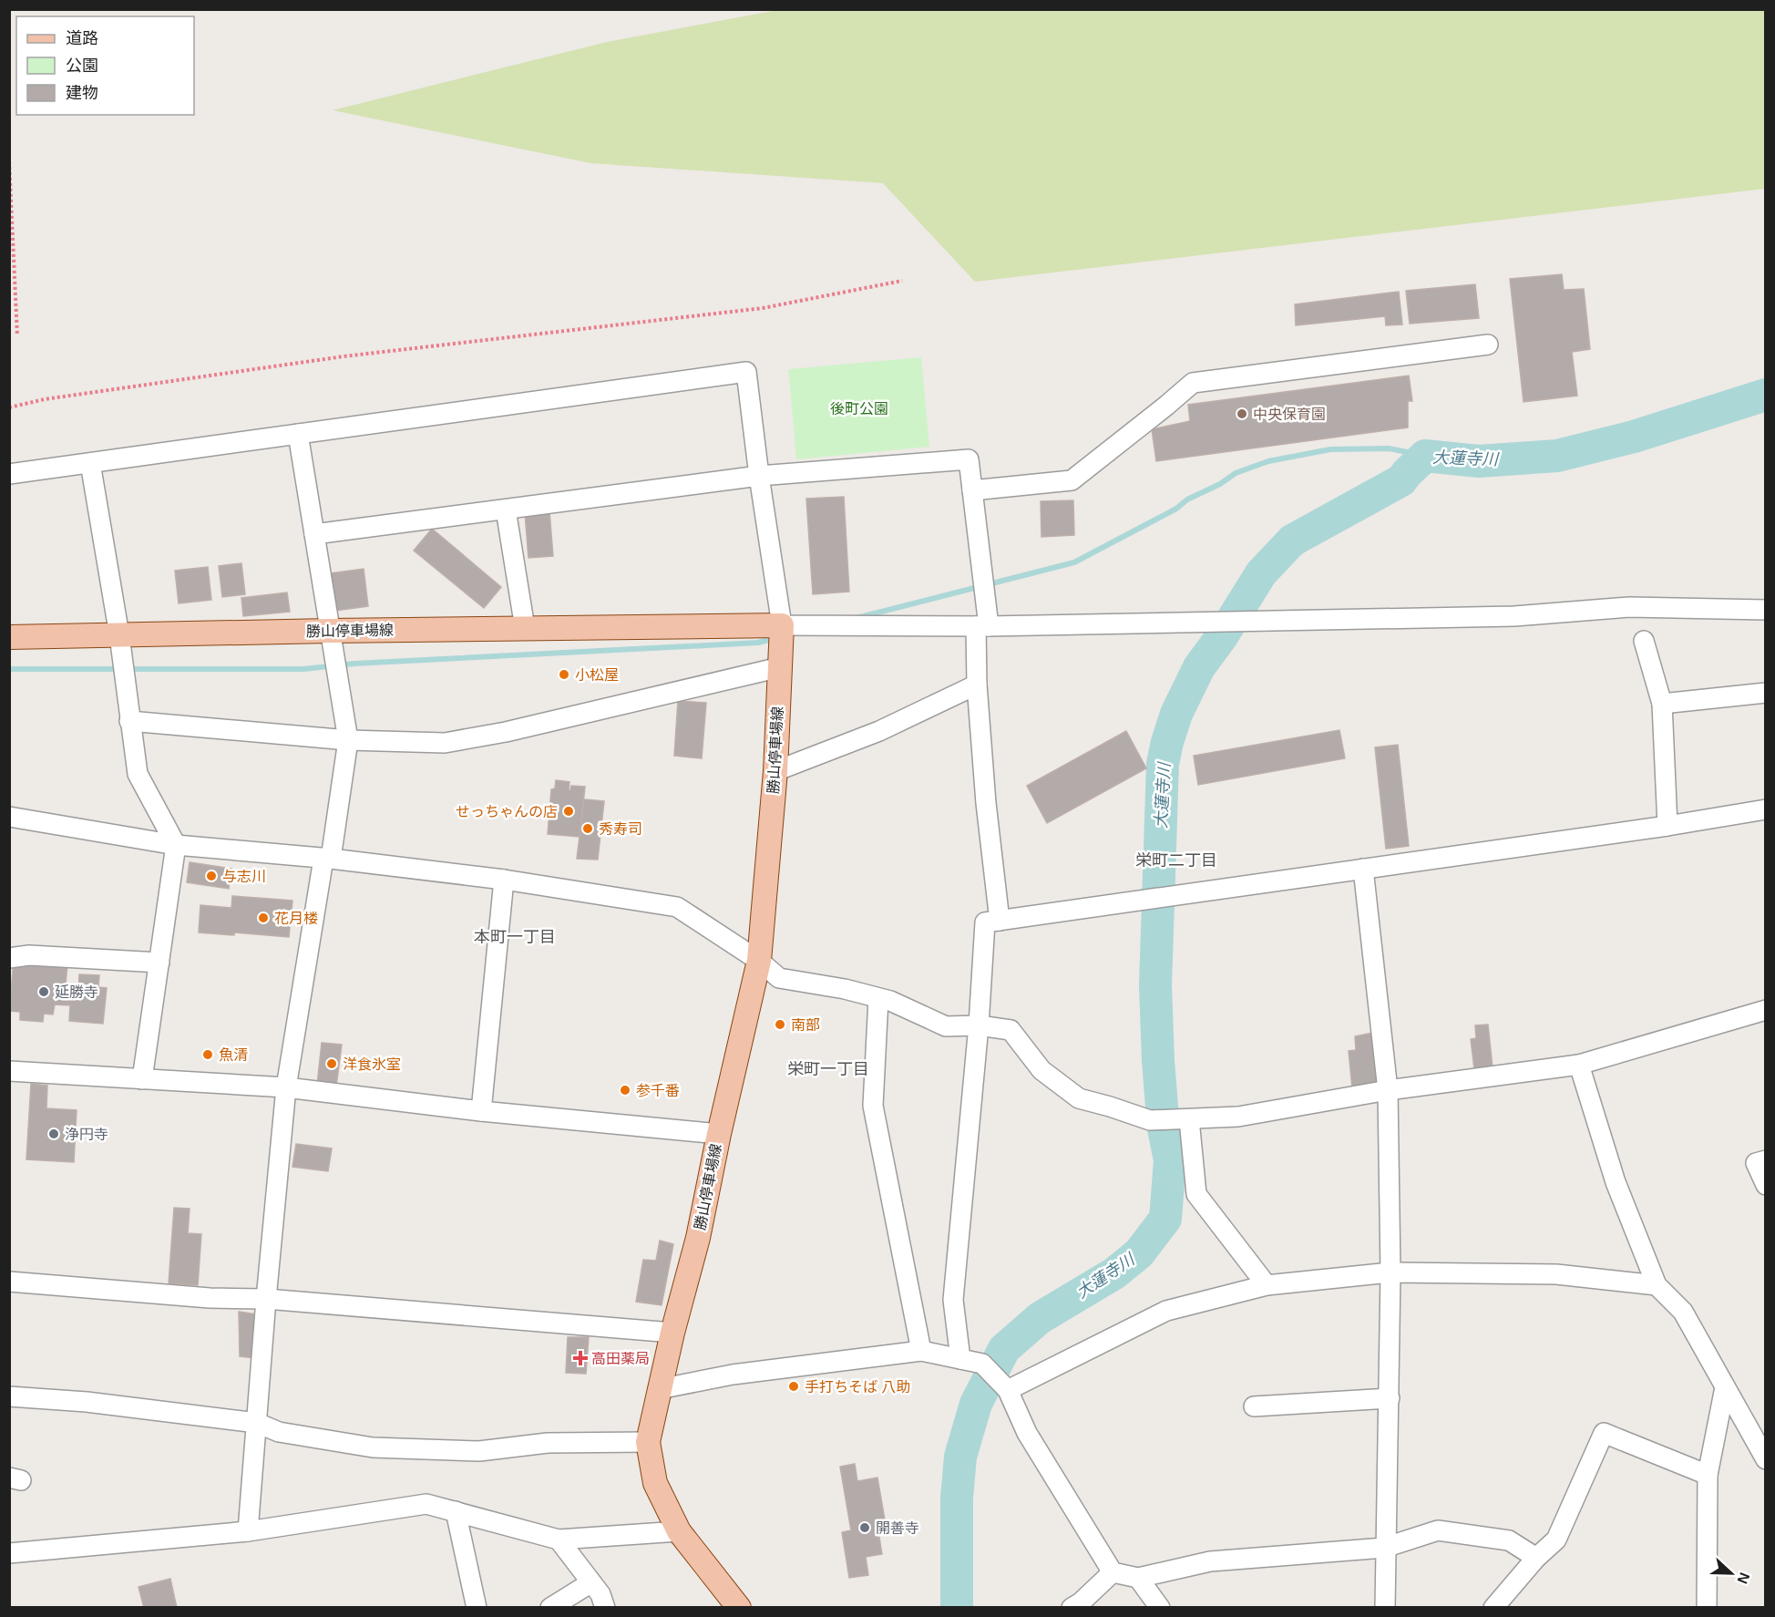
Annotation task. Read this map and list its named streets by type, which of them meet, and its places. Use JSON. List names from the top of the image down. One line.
{"streets":{"main road":["勝山停車場線"]},"districts":["栄町二丁目","本町一丁目","栄町一丁目"],"water":["大蓮寺川"],"parks":["後町公園"],"places":{"other":["中央保育園","小松屋","せっちゃんの店","秀寿司","与志川","花月楼","延勝寺","南部","魚清","洋食氷室","参千番","浄円寺","手打ちそば 八助","開善寺"],"health":["高田薬局"]},"legend":["道路","公園","建物"],"north":"right"}
